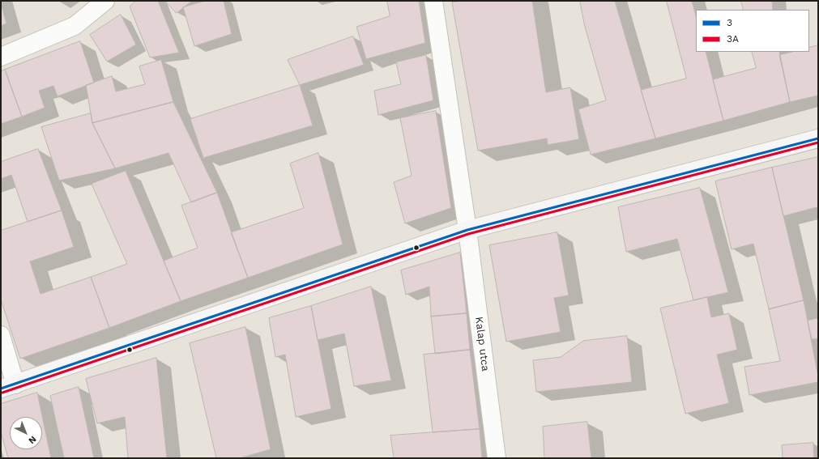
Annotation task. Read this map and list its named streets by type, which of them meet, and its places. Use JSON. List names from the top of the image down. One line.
{"streets":{"street":["Kalap utca"]},"lines":["transit line 3","transit line 3A"],"legend":["3","3A"],"north":"bottom right"}
